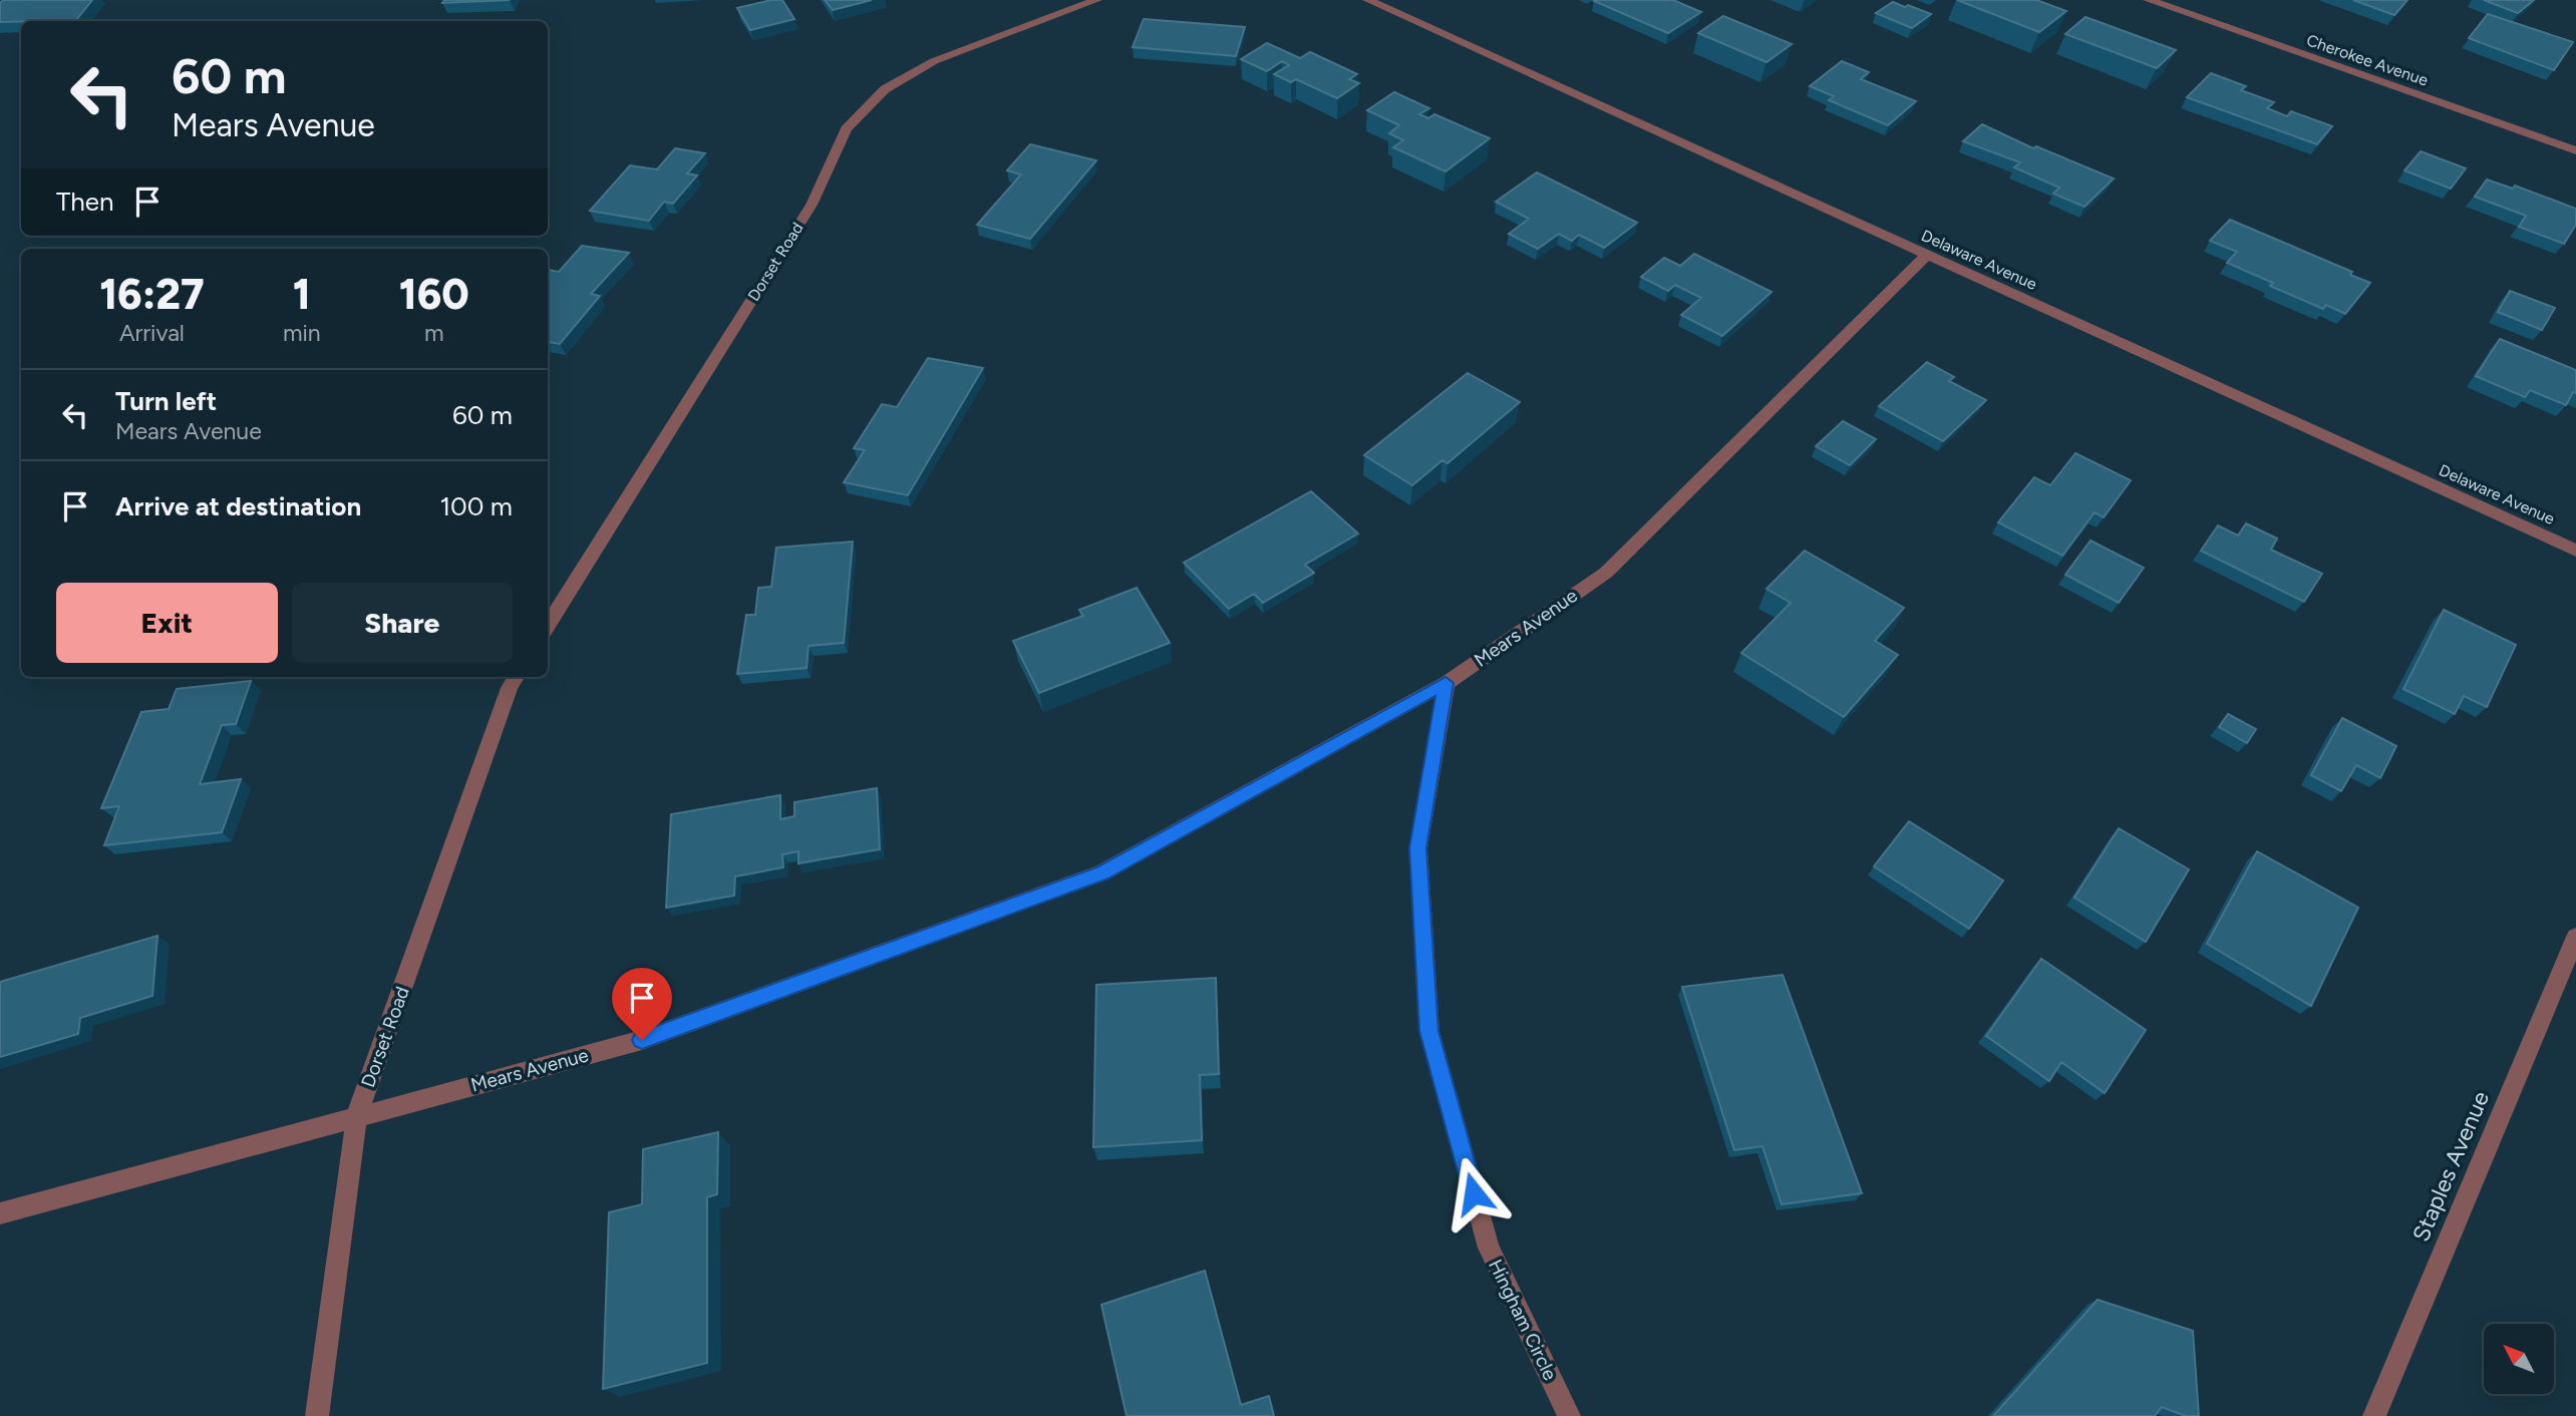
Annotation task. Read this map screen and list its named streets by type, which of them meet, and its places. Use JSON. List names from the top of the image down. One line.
{"streets":{"street":["Cherokee Avenue","Delaware Avenue","Dorset Road","Mears Avenue","Staples Avenue","Hingham Circle"]},"crossings":[["Delaware Avenue","Mears Avenue"],["Dorset Road","Mears Avenue"],["Mears Avenue","Hingham Circle"]],"north":"top left","page":{"turn":["60 m","Mears Avenue"],"then":"Then","eta":["16:27","Arrival","1","min","160","m"],"list":[{"name":"Turn left","note":"Mears Avenue","value":"60 m"},{"name":"Arrive at destination","value":"100 m"}],"buttons":["Exit","Share"]}}
